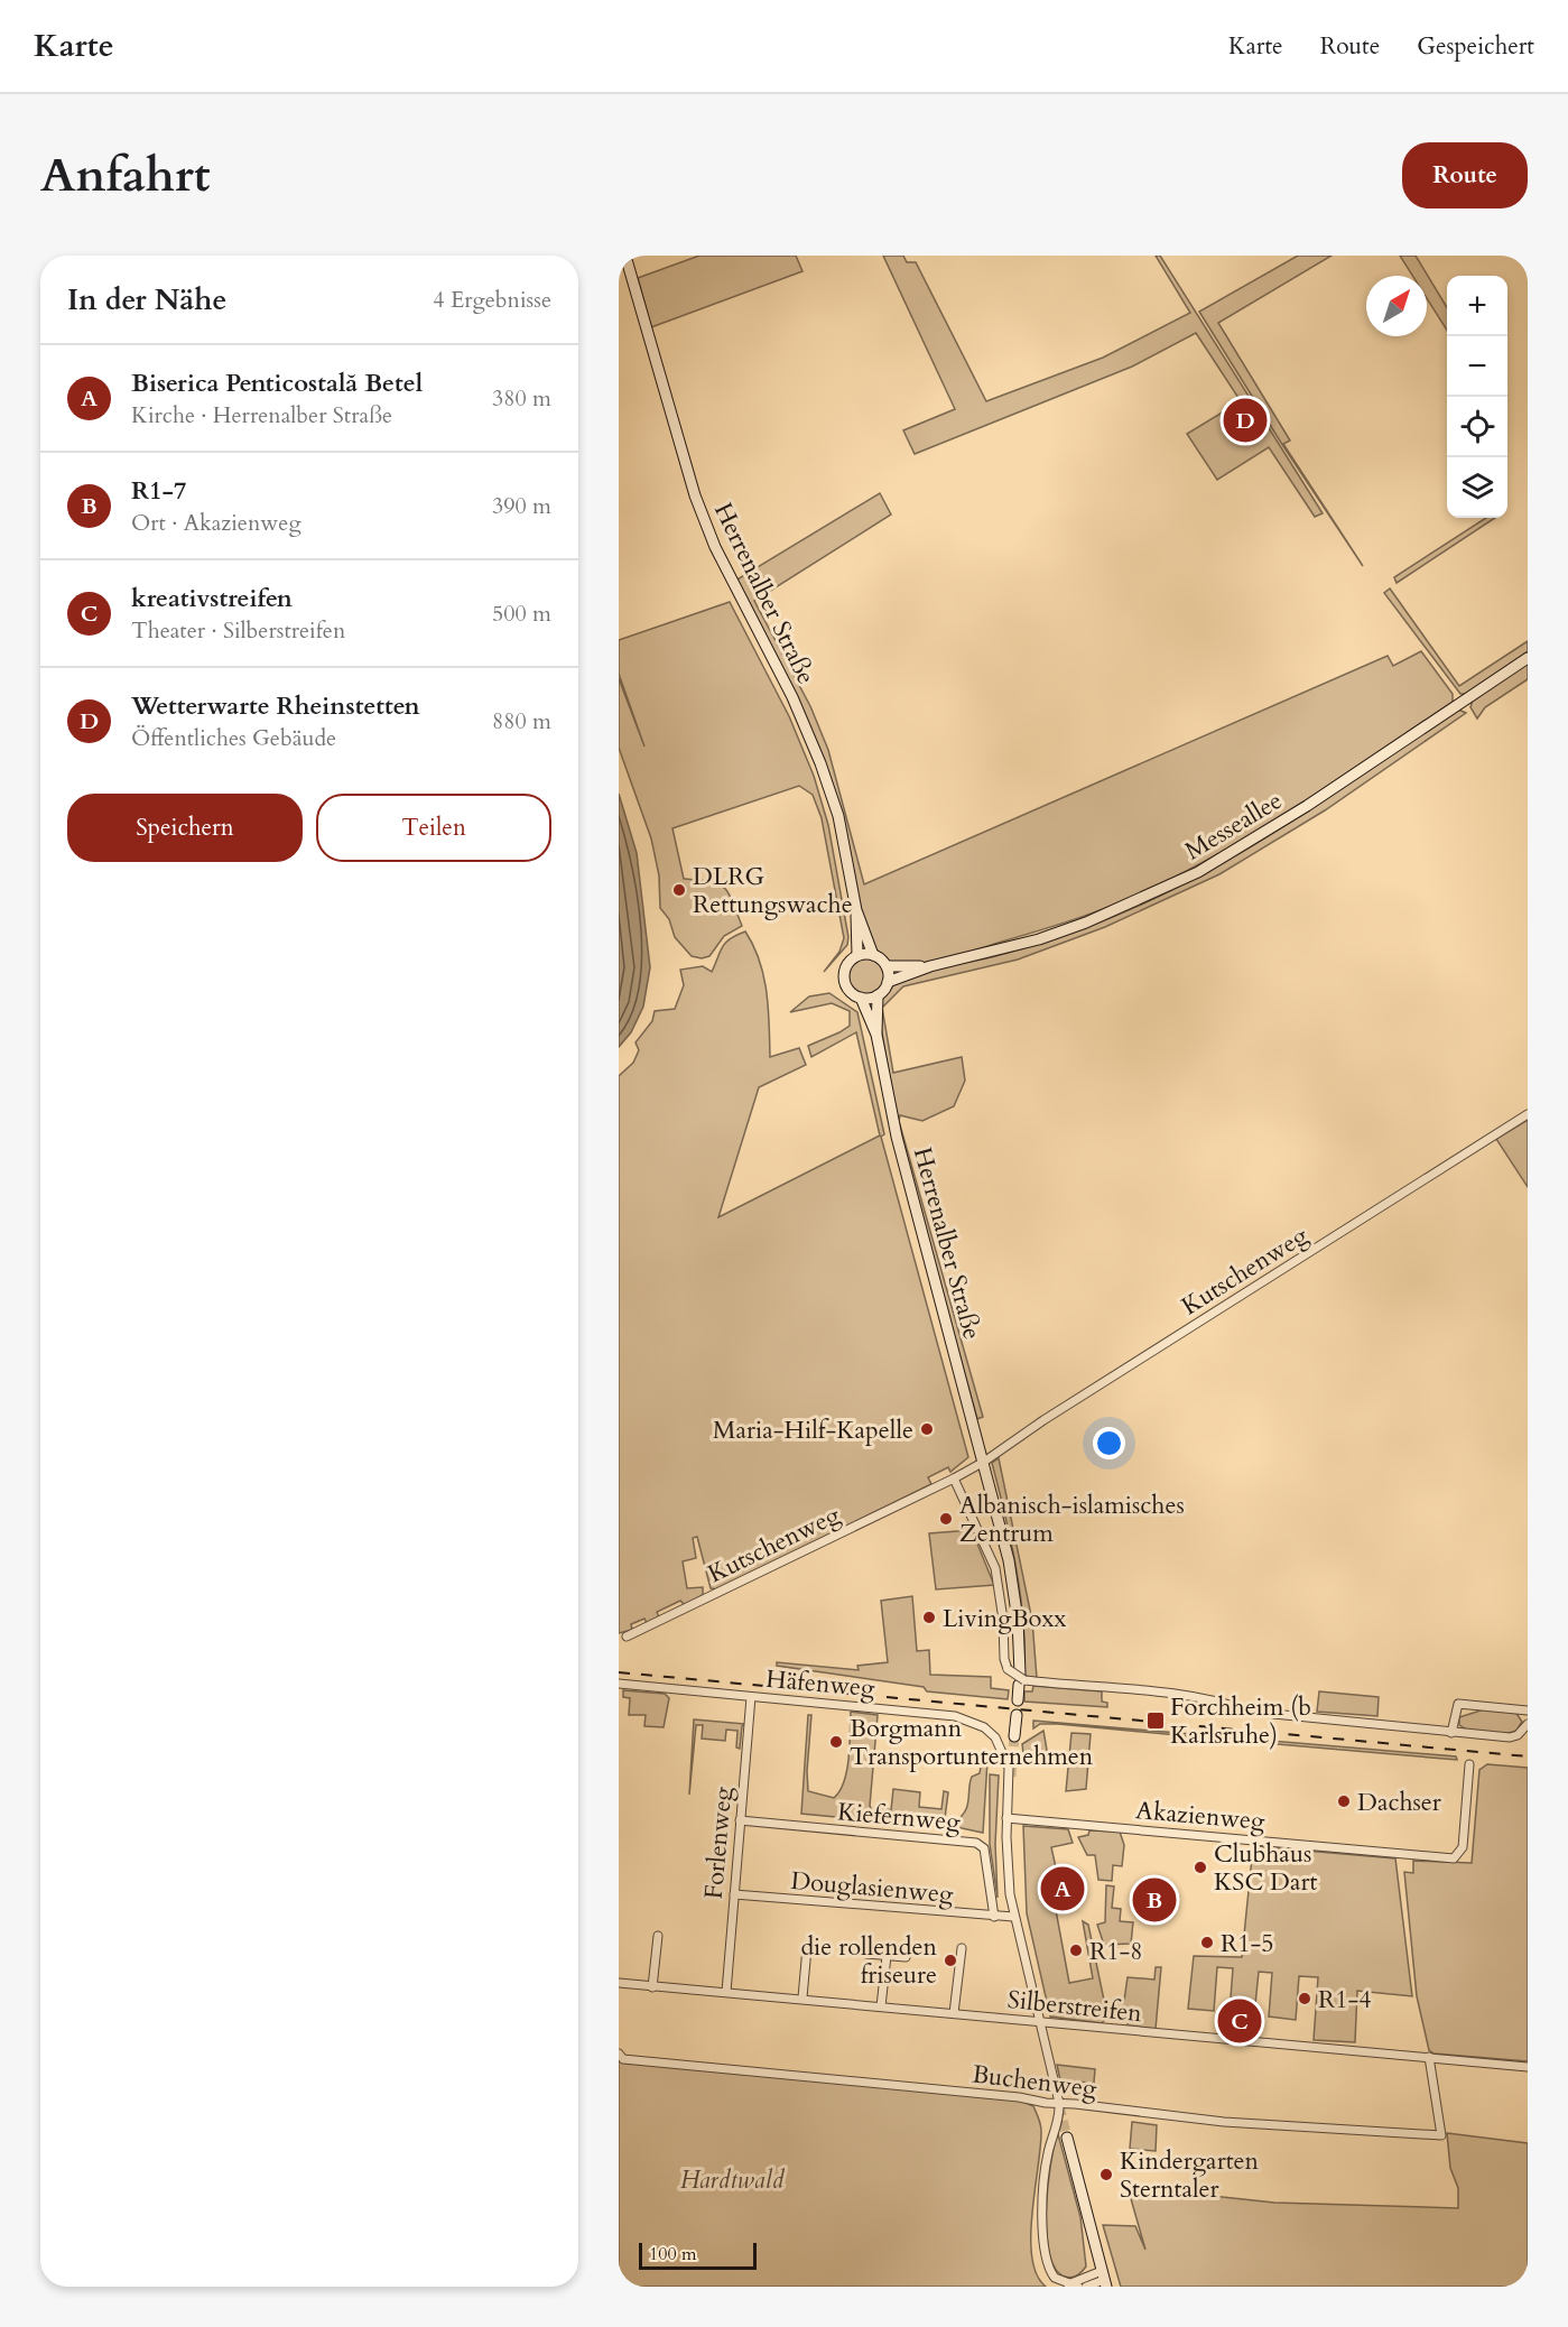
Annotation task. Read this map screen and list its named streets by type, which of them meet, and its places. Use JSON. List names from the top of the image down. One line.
{"streets":{"street":["Herrenalber Straße","Messeallee","Kutschenweg","Häfenweg","Akazienweg","Kiefernweg","Forlenweg","Douglasienweg","Silberstreifen","Buchenweg"]},"crossings":[["Herrenalber Straße","Messeallee"],["Herrenalber Straße","Kutschenweg"],["Häfenweg","Akazienweg"],["Häfenweg","Forlenweg"],["Kiefernweg","Forlenweg"],["Kiefernweg","Douglasienweg"],["Forlenweg","Douglasienweg"],["Forlenweg","Silberstreifen"],["Silberstreifen","Buchenweg"]],"parks":["Hardtwald"],"places":{"other":["DLRG Rettungswache","Maria-Hilf-Kapelle","Albanisch-islamisches Zentrum","LivingBoxx","Borgmann Transportunternehmen","Dachser","Clubhaus KSC Dart","R1-5","R1-8","die rollenden friseure","R1-4","Kindergarten Sterntaler"],"transit":["Forchheim (b Karlsruhe)"]},"scale_bar":"100 m","north":"top right","page":{"header":"Karte","nav":["Karte","Route","Gespeichert"],"buttons":["Route",["Speichern","Teilen"]],"title":"Anfahrt","heading":["In der Nähe","4 Ergebnisse"],"map_buttons":["+","−"],"list":[{"mark":"A","name":"Biserica Penticostală Betel","note":"Kirche · Herrenalber Straße","value":"380 m"},{"mark":"B","name":"R1-7","note":"Ort · Akazienweg","value":"390 m"},{"mark":"C","name":"kreativstreifen","note":"Theater · Silberstreifen","value":"500 m"},{"mark":"D","name":"Wetterwarte Rheinstetten","note":"Öffentliches Gebäude","value":"880 m"}],"pins":["D","A","B","C"],"scale":"100 m"}}
